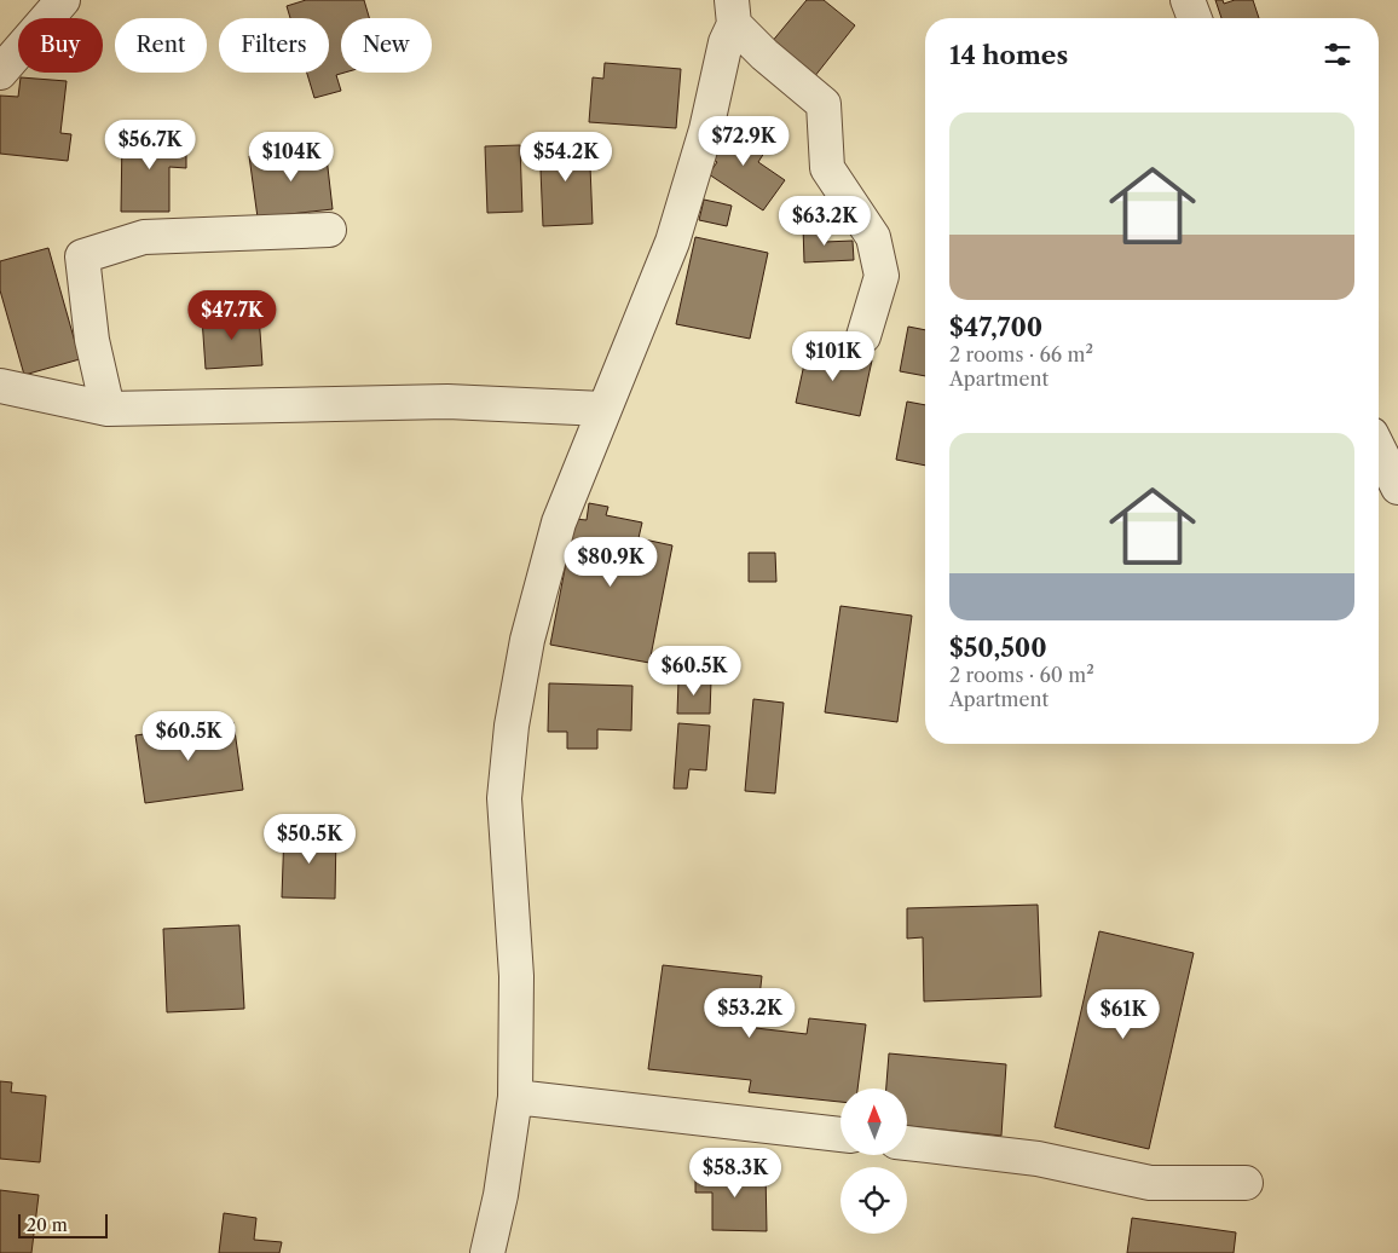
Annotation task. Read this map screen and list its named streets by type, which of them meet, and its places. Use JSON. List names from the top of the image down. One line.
{"scale_bar":"20 m","north":"top","page":{"chip":["Buy","Rent","Filters","New"],"heading":"14 homes","list":[{"name":"$47,700","note":"2 rooms · 66 m² · Apartment"},{"name":"$50,500","note":"2 rooms · 60 m² · Apartment"}],"price":["$72.9K","$56.7K","$104K","$54.2K","$63.2K","$47.7K","$101K","$80.9K","$60.5K","$60.5K","$50.5K","$53.2K","$61K","$58.3K"],"scale":"20 m"}}
